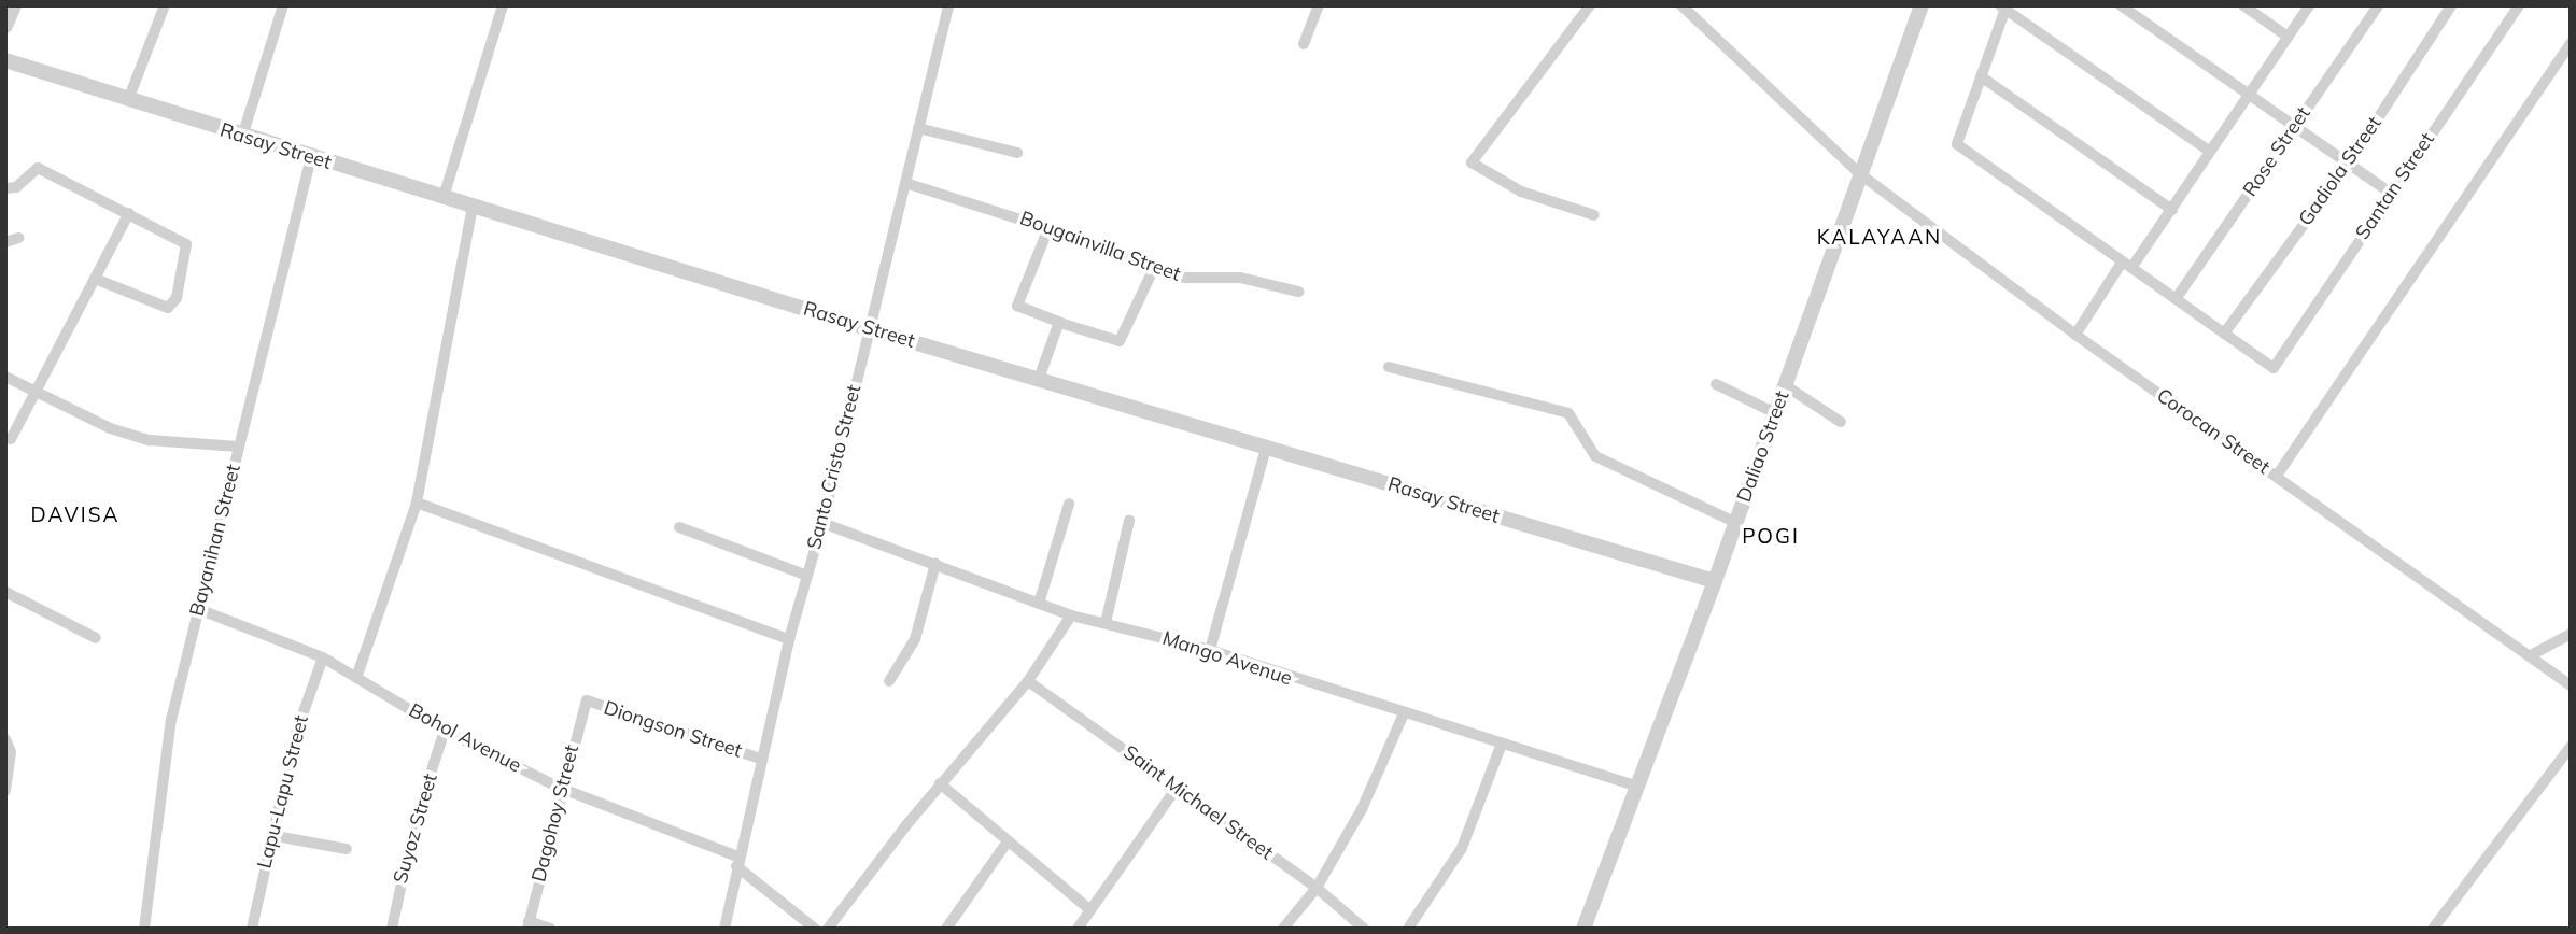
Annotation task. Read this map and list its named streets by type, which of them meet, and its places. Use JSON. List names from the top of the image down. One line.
{"streets":{"street":["Rasay Street","Rose Street","Gadiola Street","Santan Street","Bougainvilla Street","Corocan Street","Daliao Street","Santo Cristo Street","Bayanihan Street","Mango Avenue","Diongson Street","Bohol Avenue","Lapu-Lapu Street","Saint Michael Street","Dagohoy Street","Suyoz Street"]},"crossings":[["Rasay Street","Daliao Street"],["Rasay Street","Santo Cristo Street"],["Rasay Street","Bayanihan Street"],["Gadiola Street","Santan Street"],["Bougainvilla Street","Santo Cristo Street"],["Corocan Street","Daliao Street"],["Daliao Street","Mango Avenue"],["Santo Cristo Street","Mango Avenue"],["Santo Cristo Street","Diongson Street"],["Santo Cristo Street","Bohol Avenue"],["Bayanihan Street","Bohol Avenue"],["Diongson Street","Dagohoy Street"],["Bohol Avenue","Lapu-Lapu Street"],["Bohol Avenue","Dagohoy Street"],["Bohol Avenue","Suyoz Street"]],"districts":["KALAYAAN","DAVISA","POGI"]}
